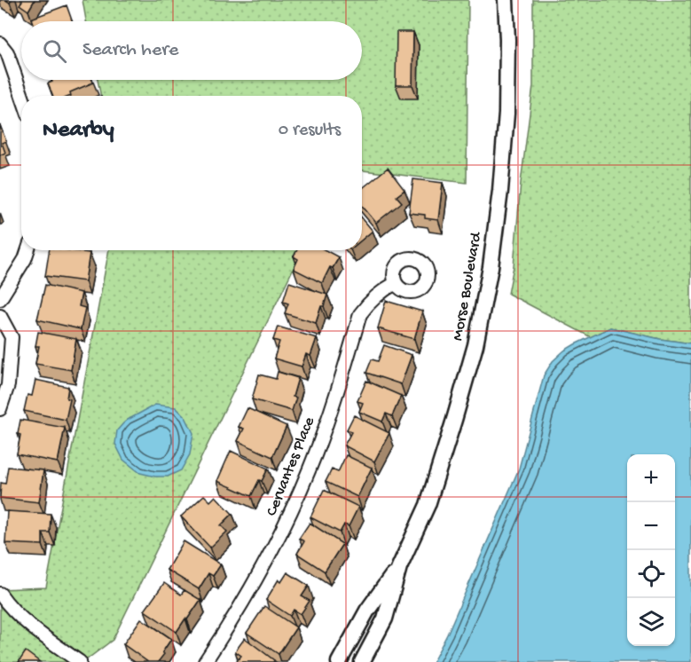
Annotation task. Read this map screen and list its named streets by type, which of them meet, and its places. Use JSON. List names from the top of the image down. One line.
{"streets":{"street":["Morse Boulevard","Cervantes Place"]},"page":{"search":"Search here","heading":["Nearby","0 results"],"map_buttons":["+","−"]}}
